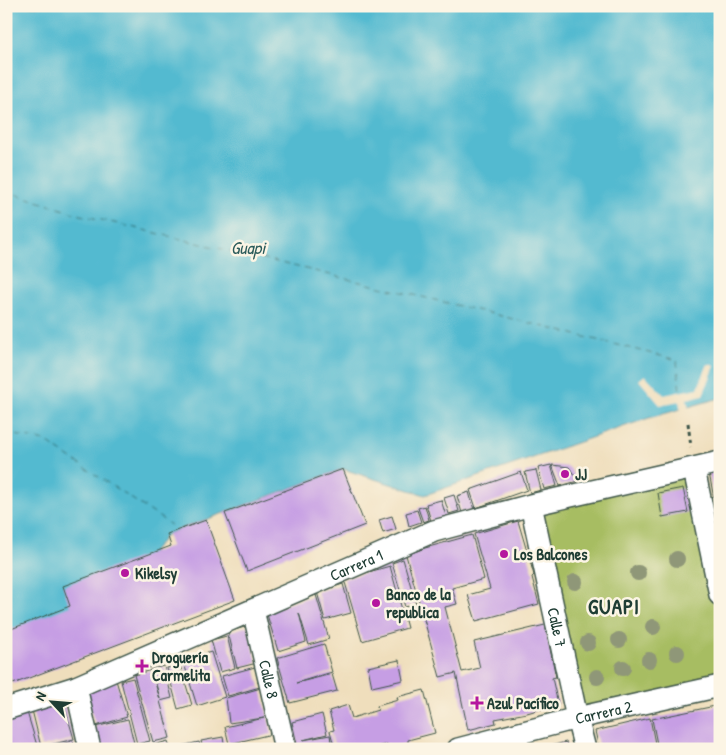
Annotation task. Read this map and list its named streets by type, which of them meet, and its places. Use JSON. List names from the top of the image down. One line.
{"streets":{"street":["Carrera 1","Calle 7","Calle 8","Carrera 2"]},"crossings":[["Carrera 1","Calle 7"],["Carrera 1","Calle 8"],["Calle 7","Carrera 2"]],"districts":["GUAPI"],"water":["Guapi"],"places":{"other":["JJ","Los Balcones","Kikelsy","Banco de la republica"],"health":["Droguería Carmelita","Azul Pacífico"]},"north":"top left"}
